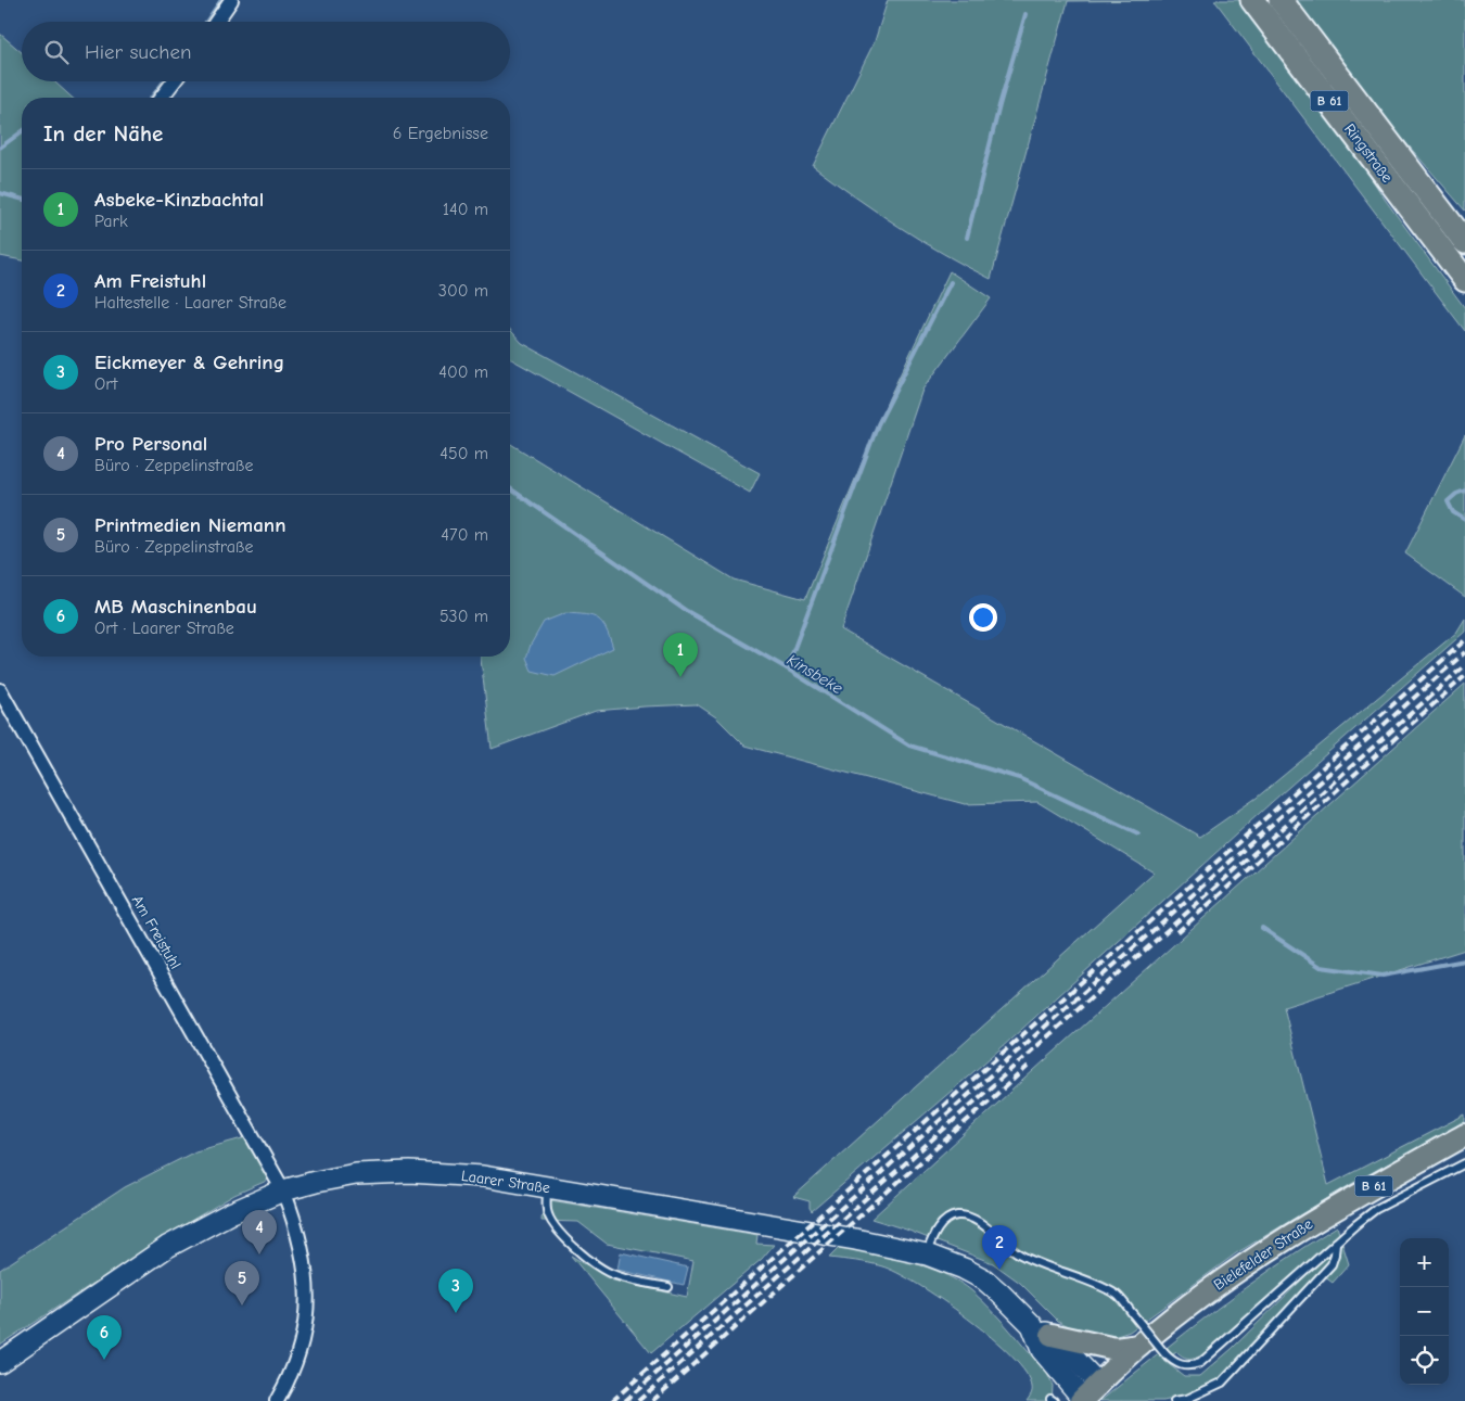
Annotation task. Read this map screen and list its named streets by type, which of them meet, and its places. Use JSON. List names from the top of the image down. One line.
{"streets":{"highway":["B 61","Ringstraße"],"main road":["Laarer Straße","Bielefelder Straße"],"street":["Am Freistuhl"]},"crossings":[["Am Freistuhl","Laarer Straße"],["Laarer Straße","Bielefelder Straße"]],"water":["Kinsbeke"],"page":{"search":"Hier suchen","heading":["In der Nähe","6 Ergebnisse"],"list":[{"mark":"1","name":"Asbeke-Kinzbachtal","note":"Park","value":"140 m"},{"mark":"2","name":"Am Freistuhl","note":"Haltestelle · Laarer Straße","value":"300 m"},{"mark":"3","name":"Eickmeyer & Gehring","note":"Ort","value":"400 m"},{"mark":"4","name":"Pro Personal","note":"Büro · Zeppelinstraße","value":"450 m"},{"mark":"5","name":"Printmedien Niemann","note":"Büro · Zeppelinstraße","value":"470 m"},{"mark":"6","name":"MB Maschinenbau","note":"Ort · Laarer Straße","value":"530 m"}],"pins":["1","4","2","5","3","6"],"map_buttons":["+","−"]}}
